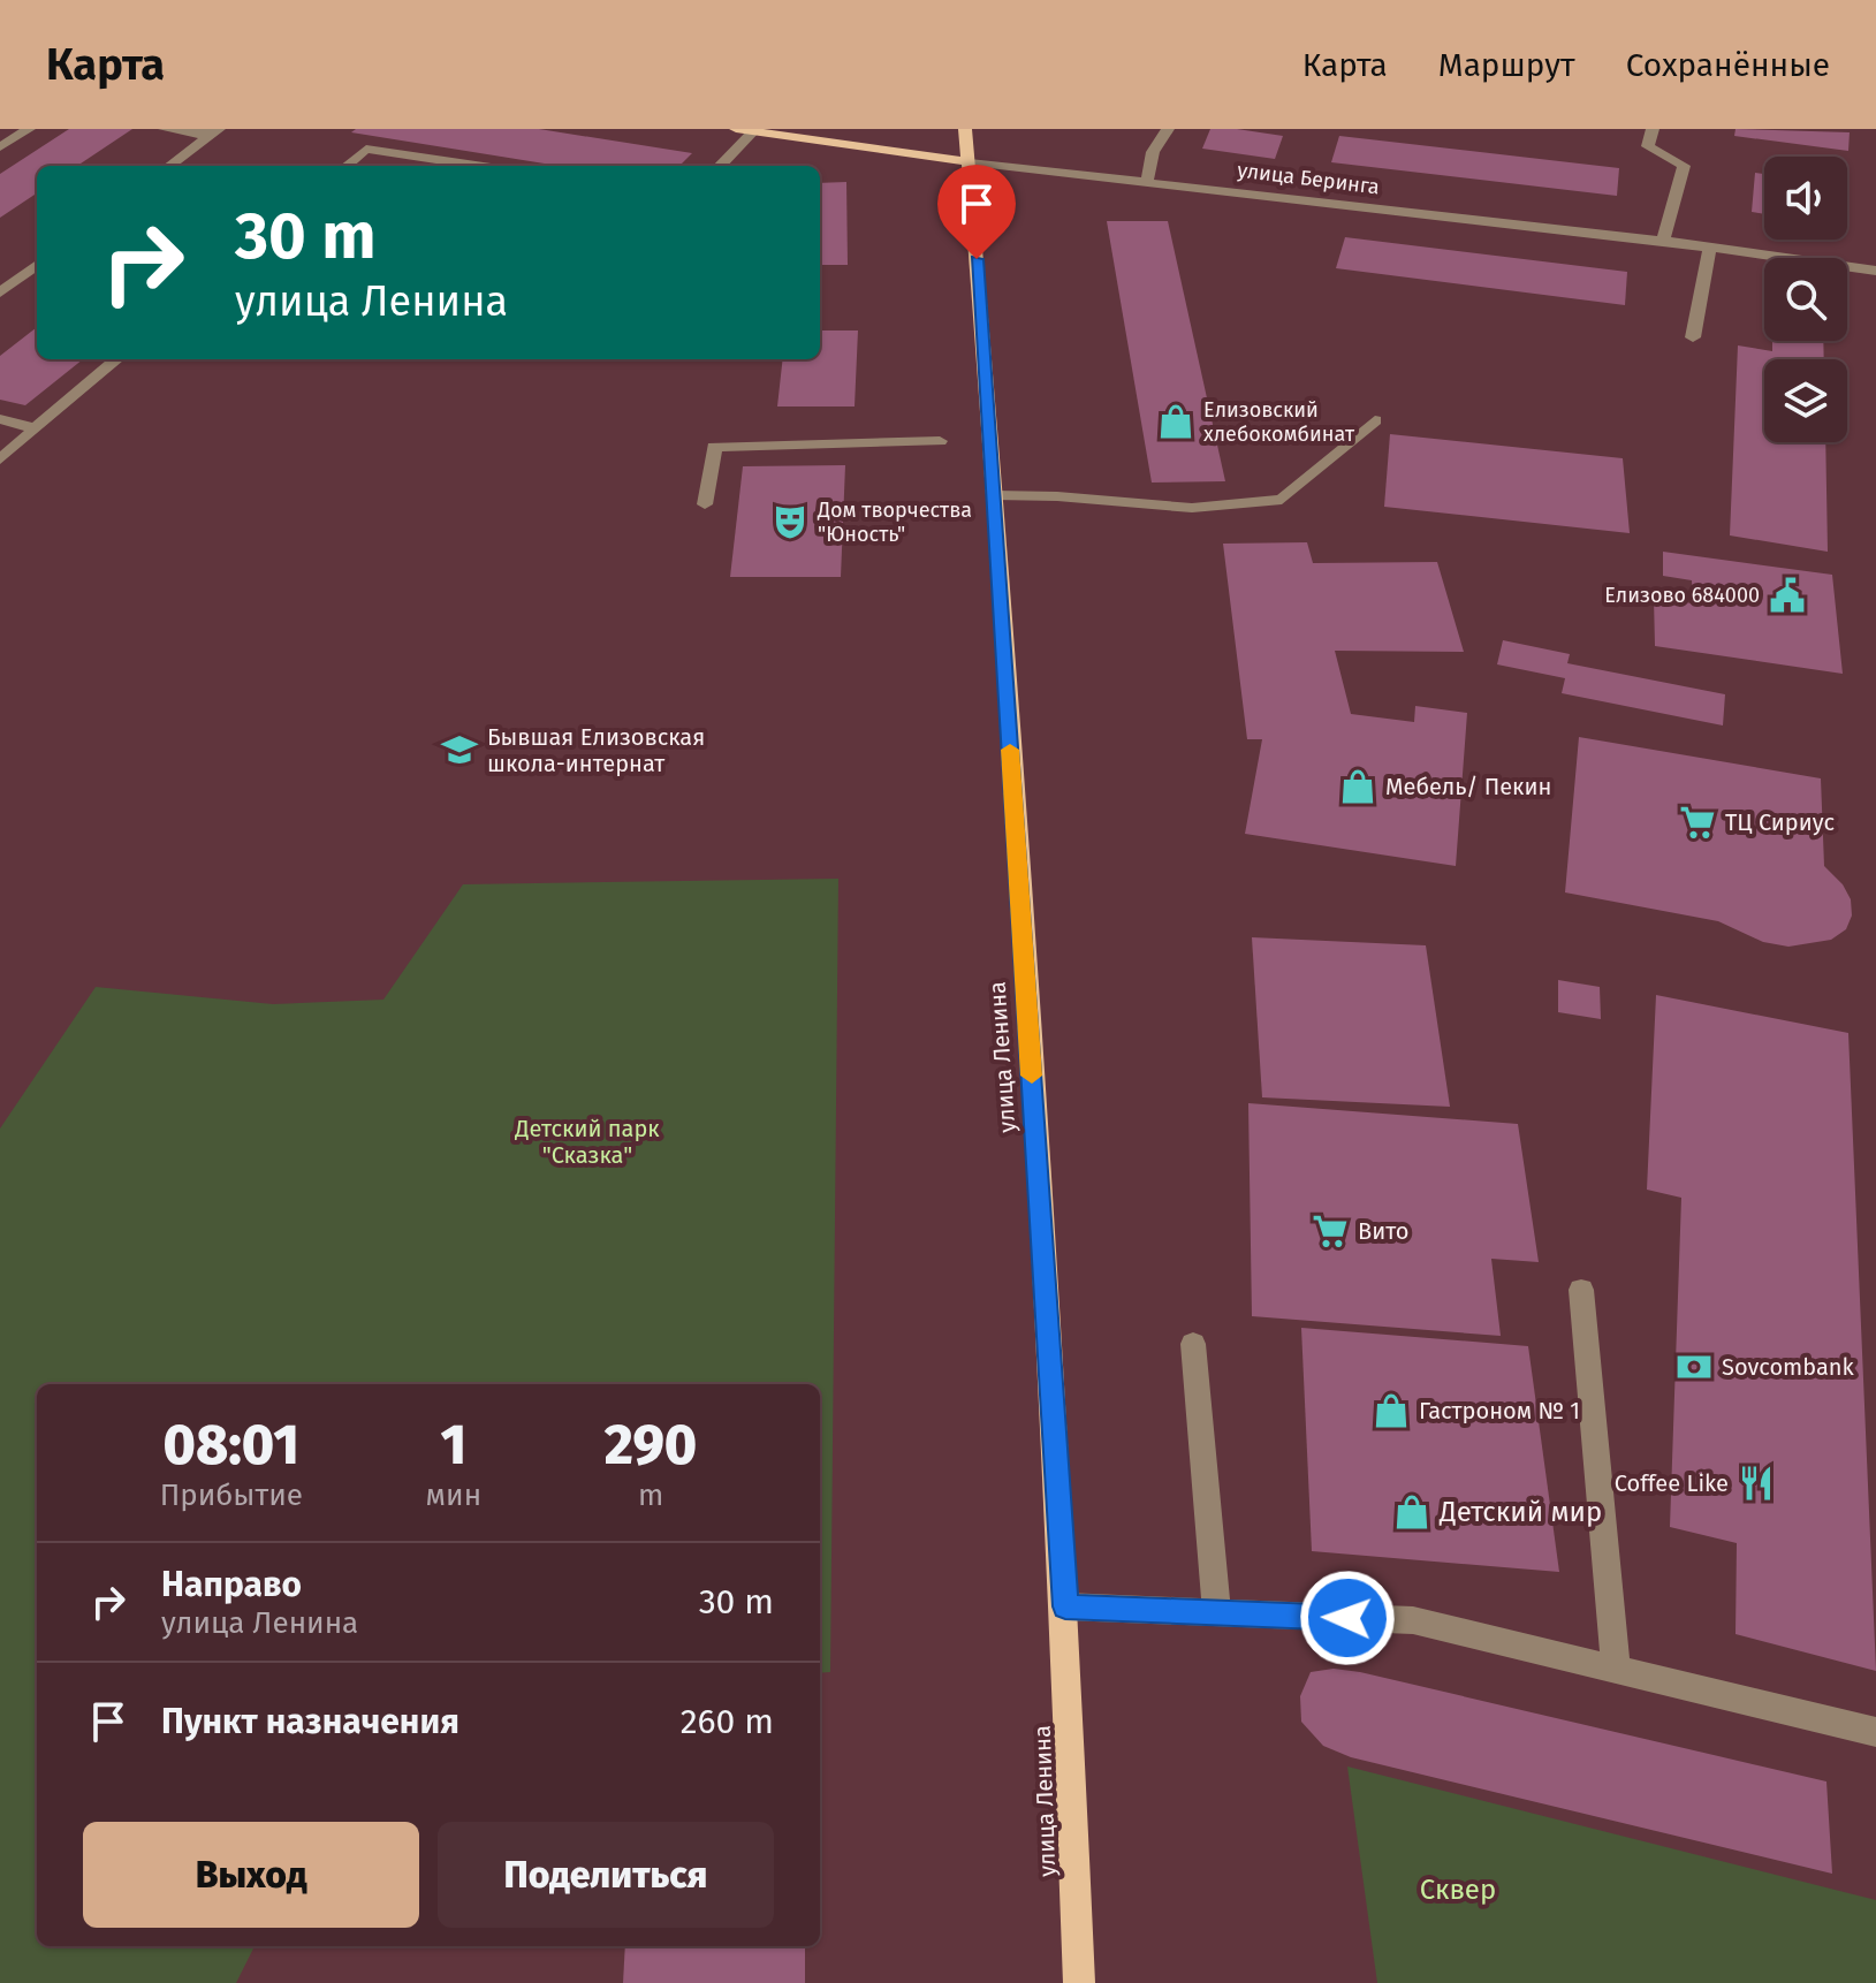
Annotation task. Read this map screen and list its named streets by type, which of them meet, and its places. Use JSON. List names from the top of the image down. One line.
{"streets":{"main road":["улица Беринга","улица Ленина"]},"crossings":[["улица Беринга","улица Ленина"]],"parks":["Детский парк \"Сказка\"","Сквер"],"places":{"shop":["Елизовский хлебокомбинат","Мебель/ Пекин","Гастроном № 1","Детский мир"],"theatre":["Дом творчества \"Юность\""],"public building":["Елизово 684000"],"school or university":["Бывшая Елизовская школа-интернат"],"supermarket":["ТЦ Сириус","Вито"],"bank":["Sovcombank"],"restaurant":["Coffee Like"]},"page":{"header":"Карта","nav":["Карта","Маршрут","Сохранённые"],"turn":["30 m","улица Ленина"],"eta":["08:01","Прибытие","1","мин","290","m"],"list":[{"name":"Направо","note":"улица Ленина","value":"30 m"},{"name":"Пункт назначения","value":"260 m"}],"buttons":["Выход","Поделиться"]}}
